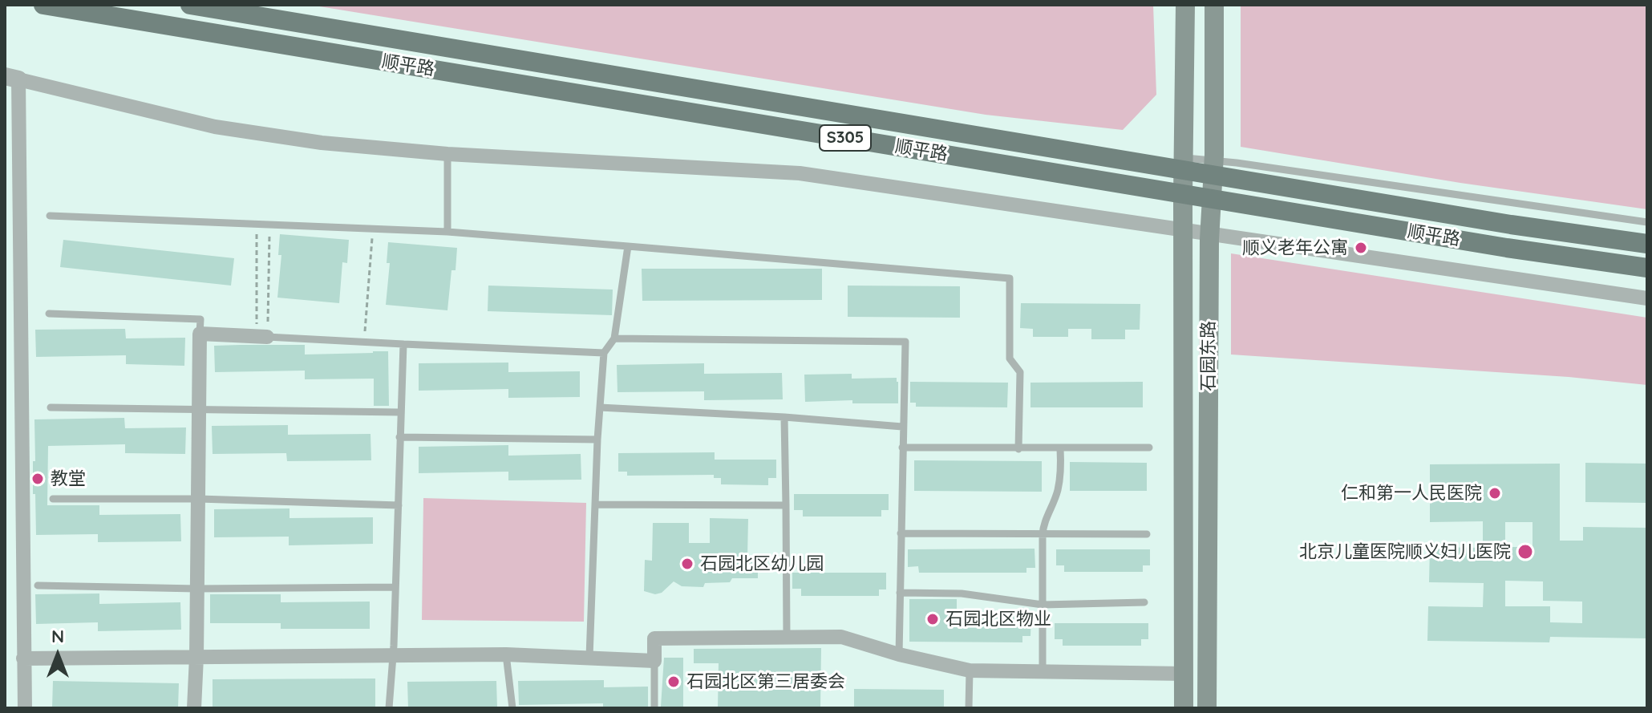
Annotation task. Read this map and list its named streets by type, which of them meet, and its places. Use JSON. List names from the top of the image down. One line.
{"streets":{"main road":["顺平路","S305","石园东路"]},"crossings":[["顺平路","石园东路"]],"places":["顺义老年公寓","教堂","仁和第一人民医院","北京儿童医院顺义妇儿医院","石园北区幼儿园","石园北区物业","石园北区第三居委会"],"north":"top"}
